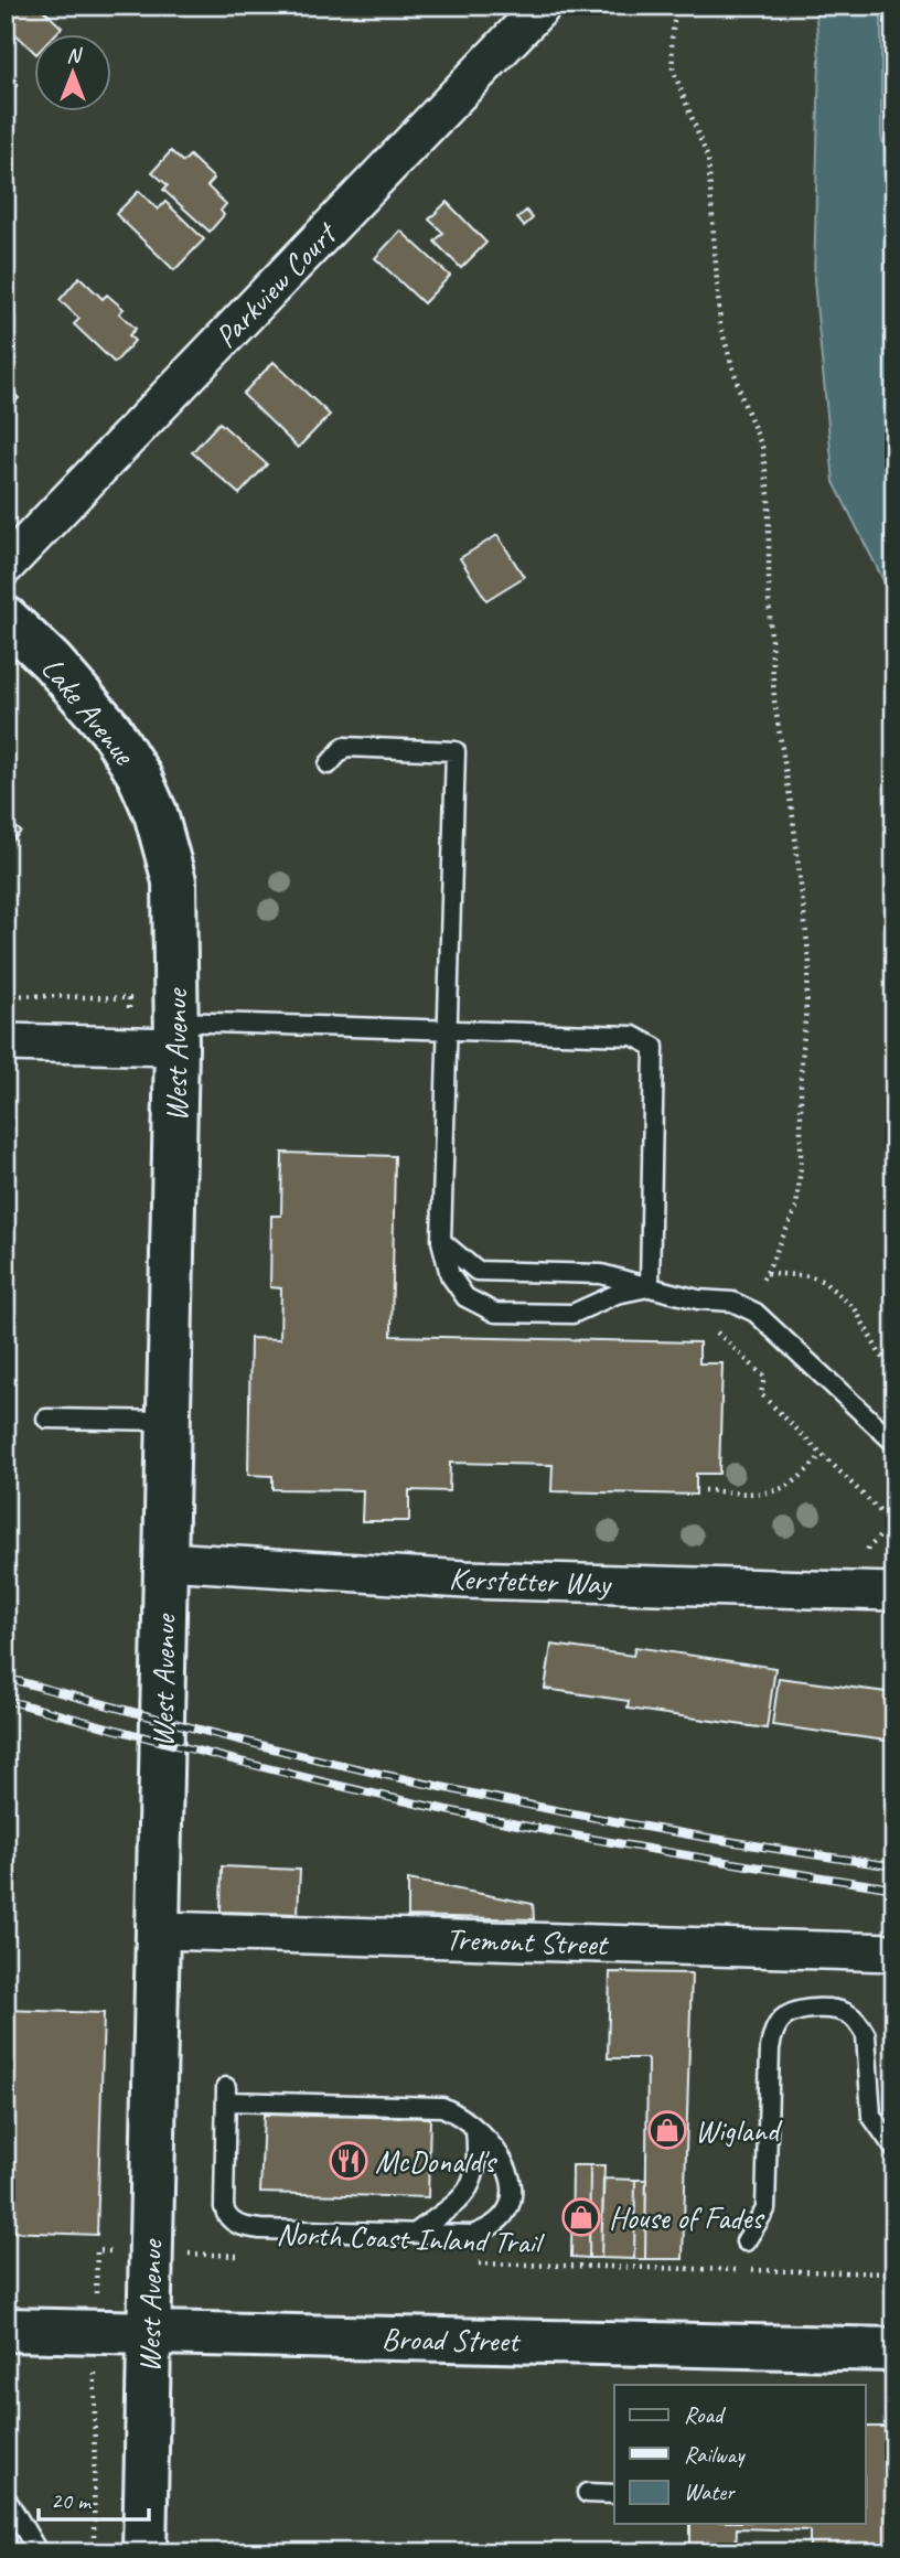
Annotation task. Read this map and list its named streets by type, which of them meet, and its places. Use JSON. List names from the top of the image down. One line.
{"streets":{"street":["Parkview Court","Lake Avenue","West Avenue","Kerstetter Way","Tremont Street","Broad Street"],"path":["North Coast Inland Trail"]},"crossings":[["Lake Avenue","West Avenue"],["West Avenue","Kerstetter Way"],["West Avenue","Tremont Street"],["West Avenue","North Coast Inland Trail"],["West Avenue","Broad Street"]],"places":{"shop":["Wigland","House of Fades"],"restaurant":["McDonald's"]},"legend":["Road","Railway","Water"],"scale_bar":"20 m","north":"top"}
